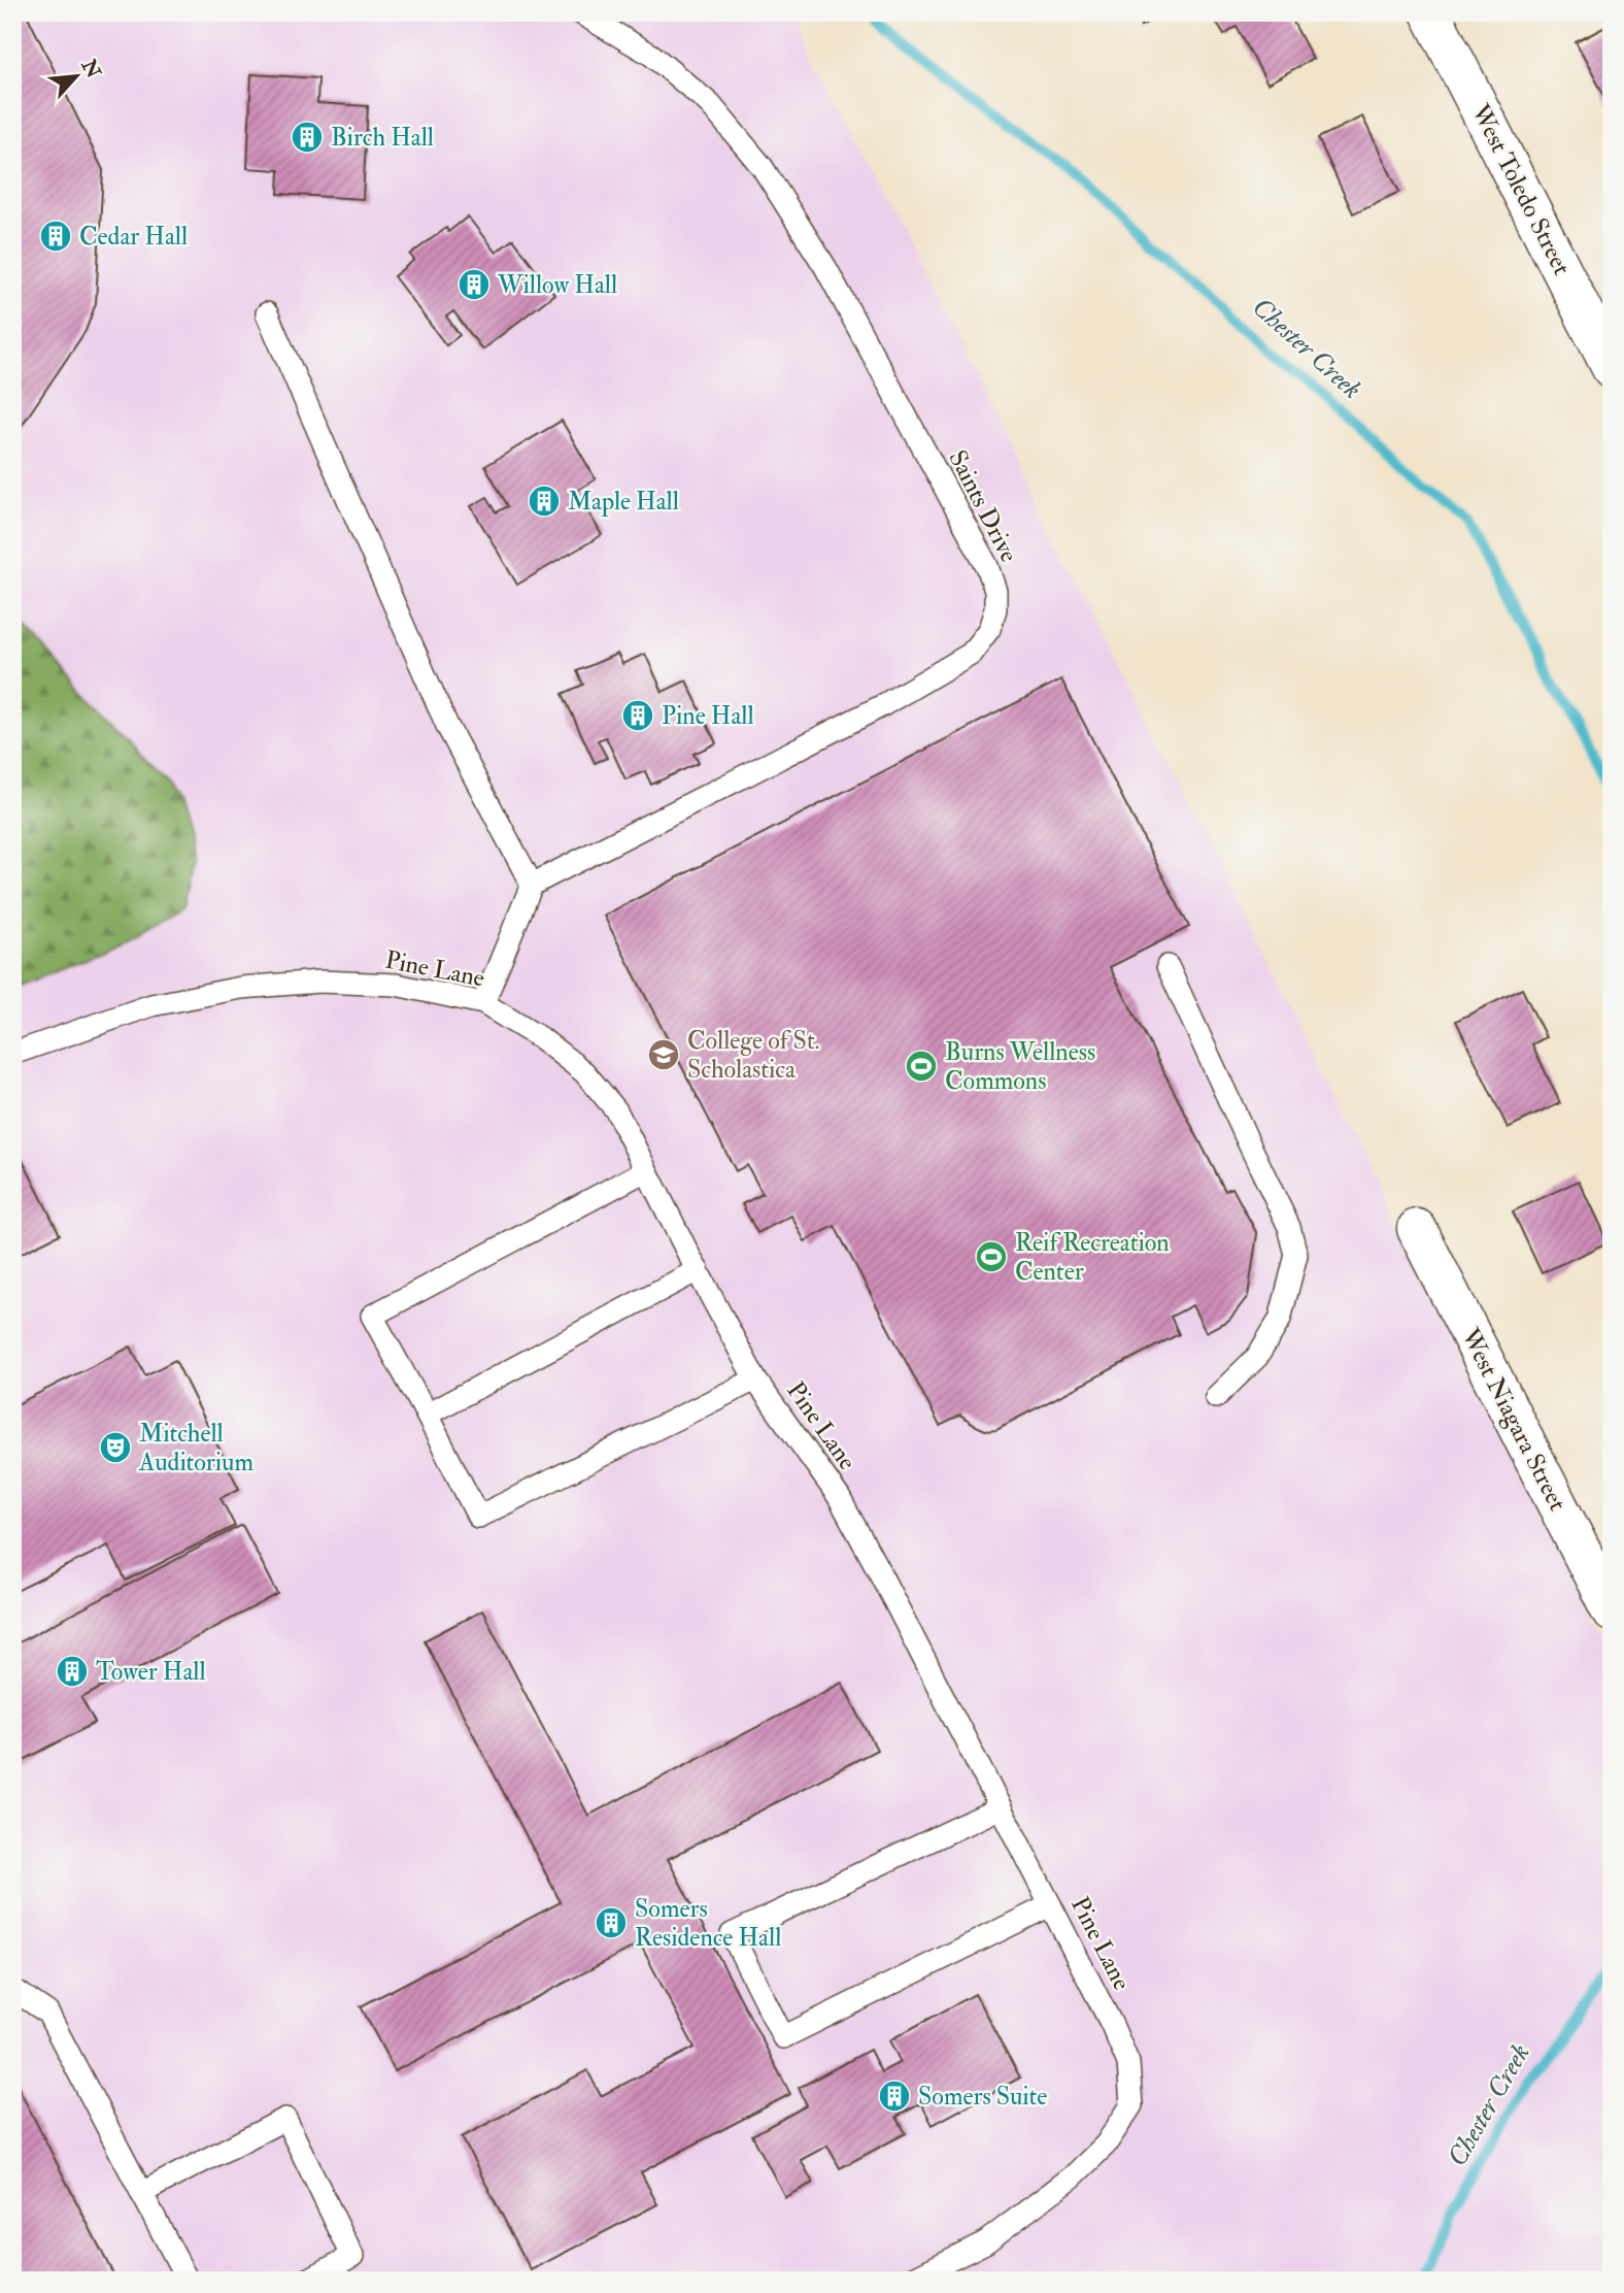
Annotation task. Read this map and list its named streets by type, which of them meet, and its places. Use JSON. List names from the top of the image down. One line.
{"streets":{"street":["West Toledo Street","West Niagara Street"],"lane":["Saints Drive","Pine Lane"]},"water":["Chester Creek"],"places":{"building":["Birch Hall","Cedar Hall","Willow Hall","Maple Hall","Pine Hall","Tower Hall","Somers Residence Hall","Somers Suite"],"school or university":["College of St. Scholastica"],"sports":["Burns Wellness Commons","Reif Recreation Center"],"theatre":["Mitchell Auditorium"]},"north":"top right"}
